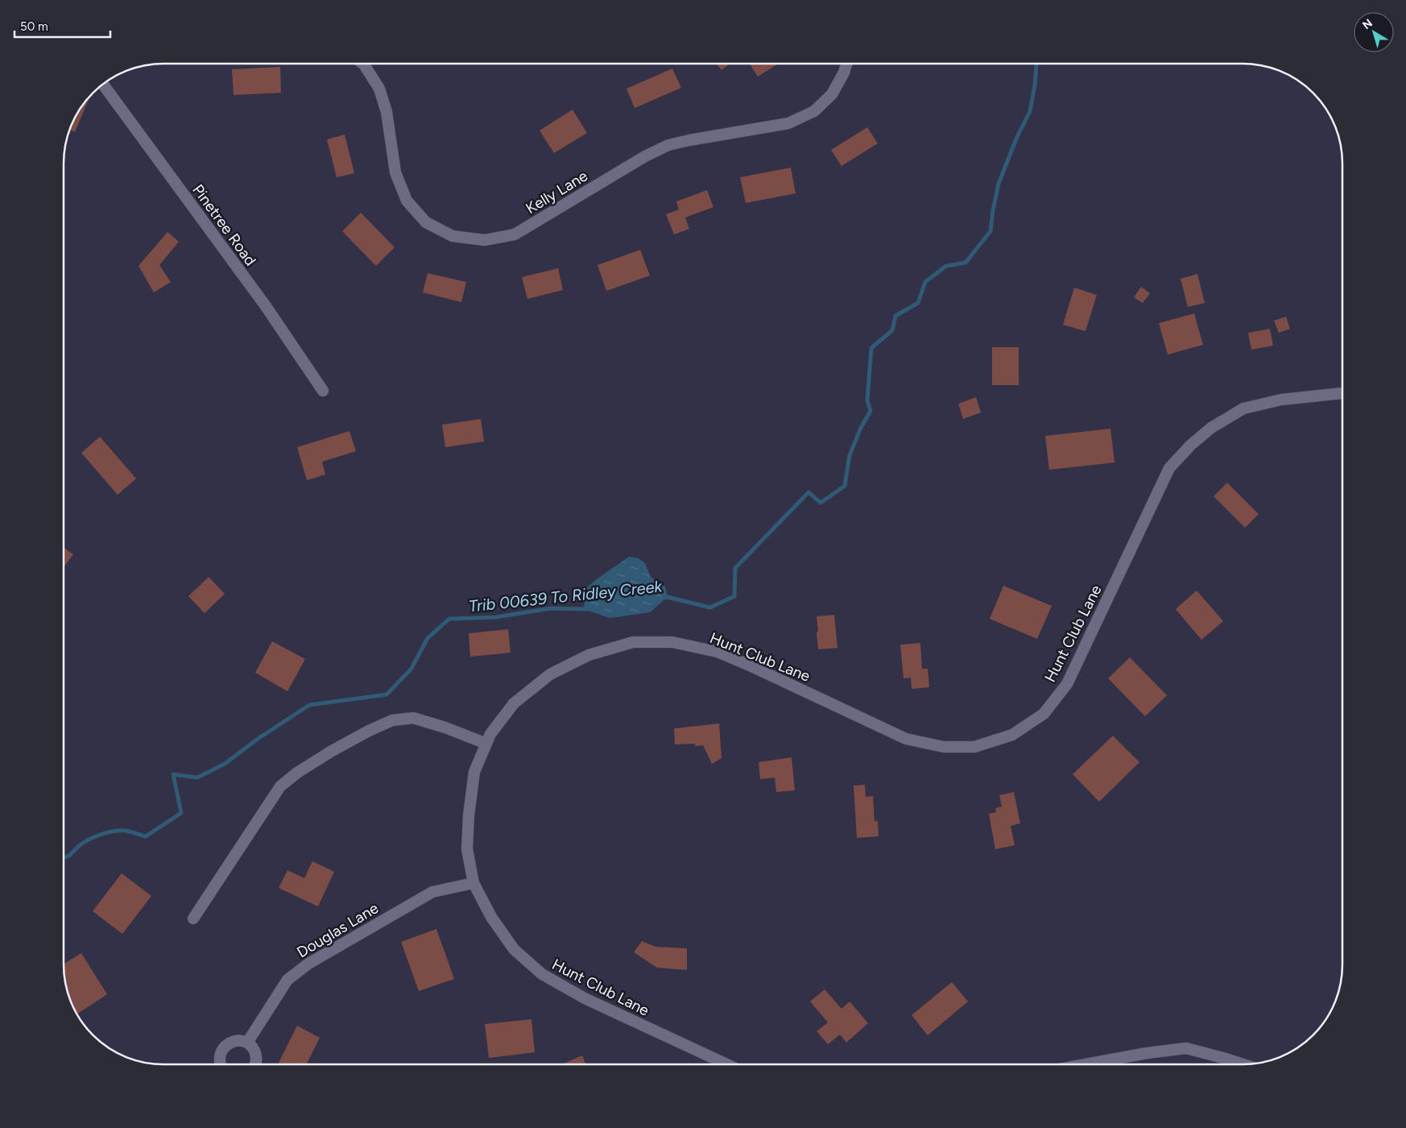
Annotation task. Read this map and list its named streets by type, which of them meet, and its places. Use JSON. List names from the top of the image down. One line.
{"streets":{"street":["Kelly Lane","Pinetree Road","Hunt Club Lane","Douglas Lane"]},"crossings":[["Hunt Club Lane","Douglas Lane"]],"water":["Trib 00639 To Ridley Creek"],"scale_bar":"50 m","north":"top left"}
